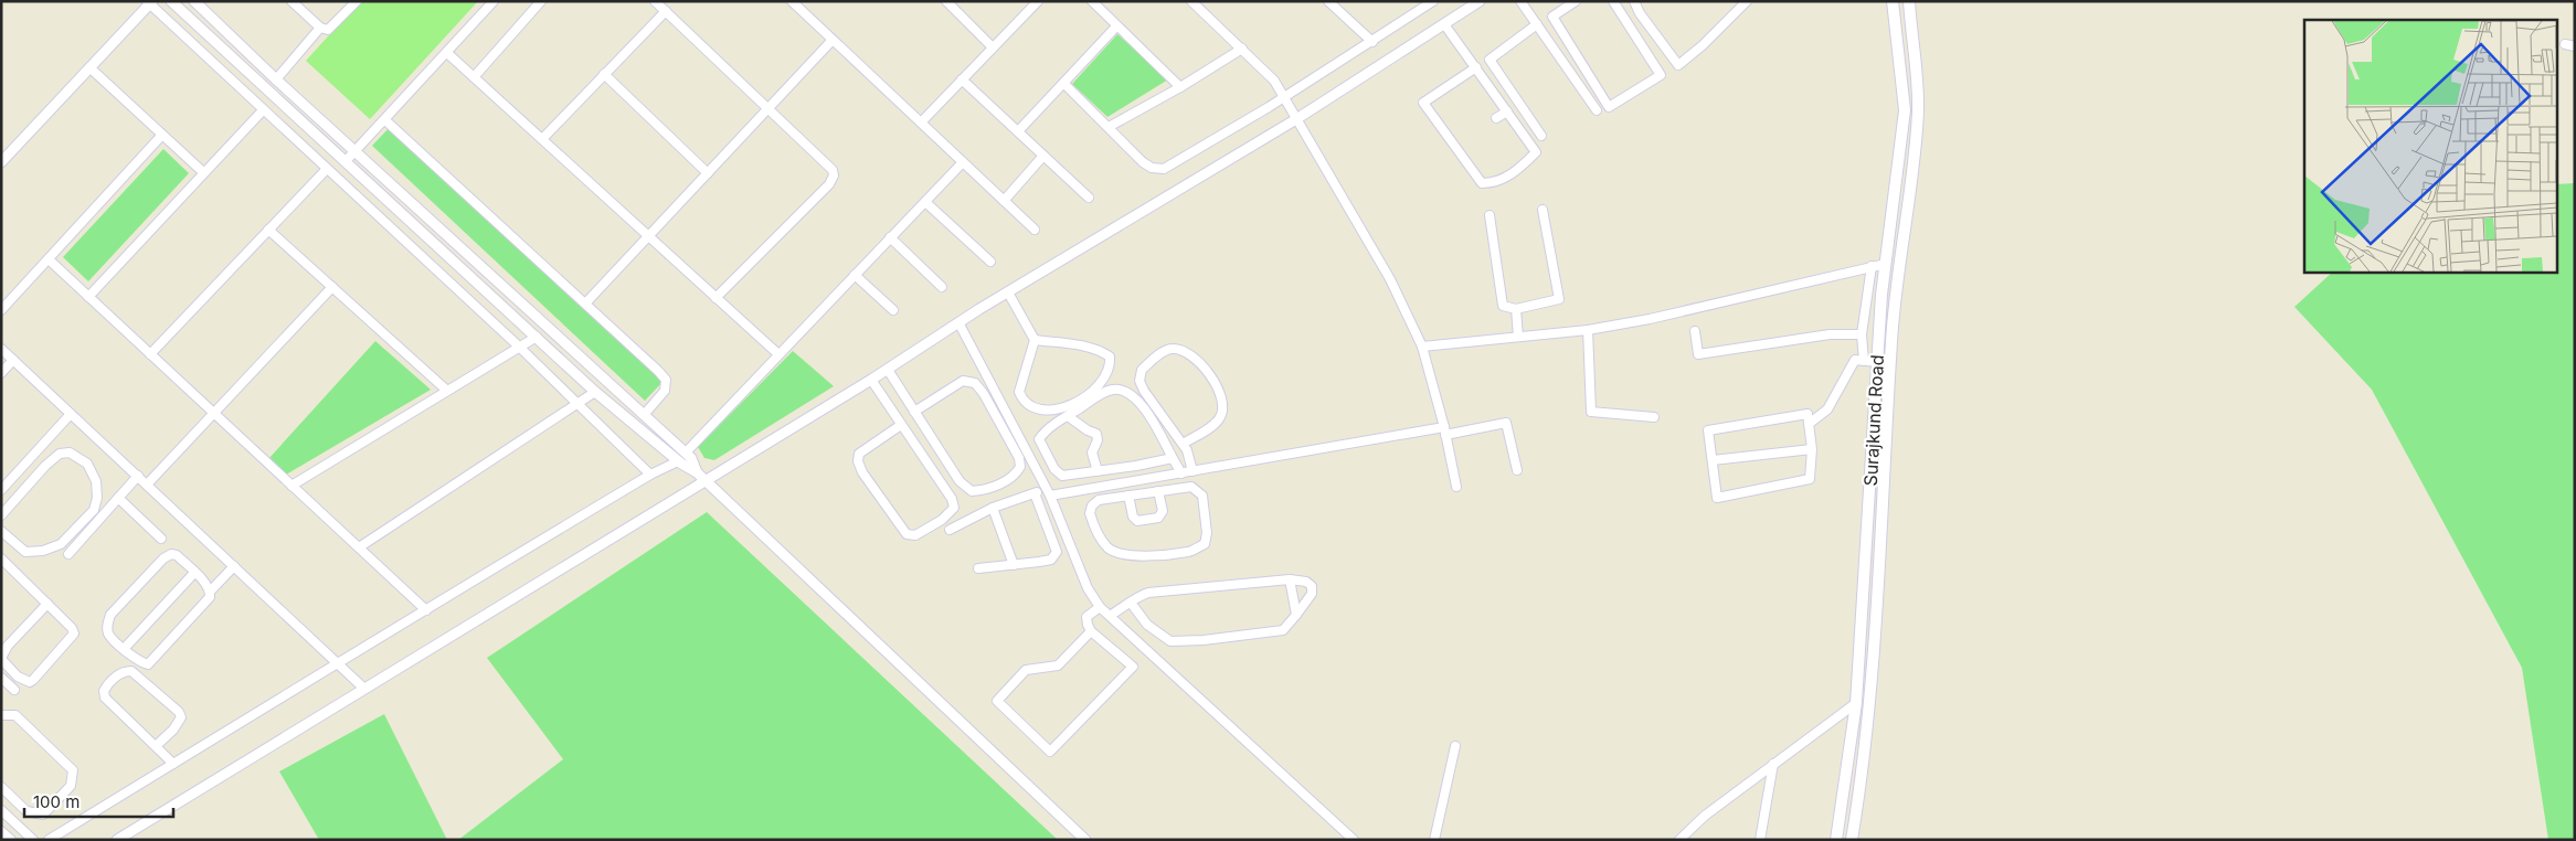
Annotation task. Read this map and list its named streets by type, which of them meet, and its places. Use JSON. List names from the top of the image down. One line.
{"streets":{"main road":["Surajkund Road"]},"scale_bar":"100 m"}
